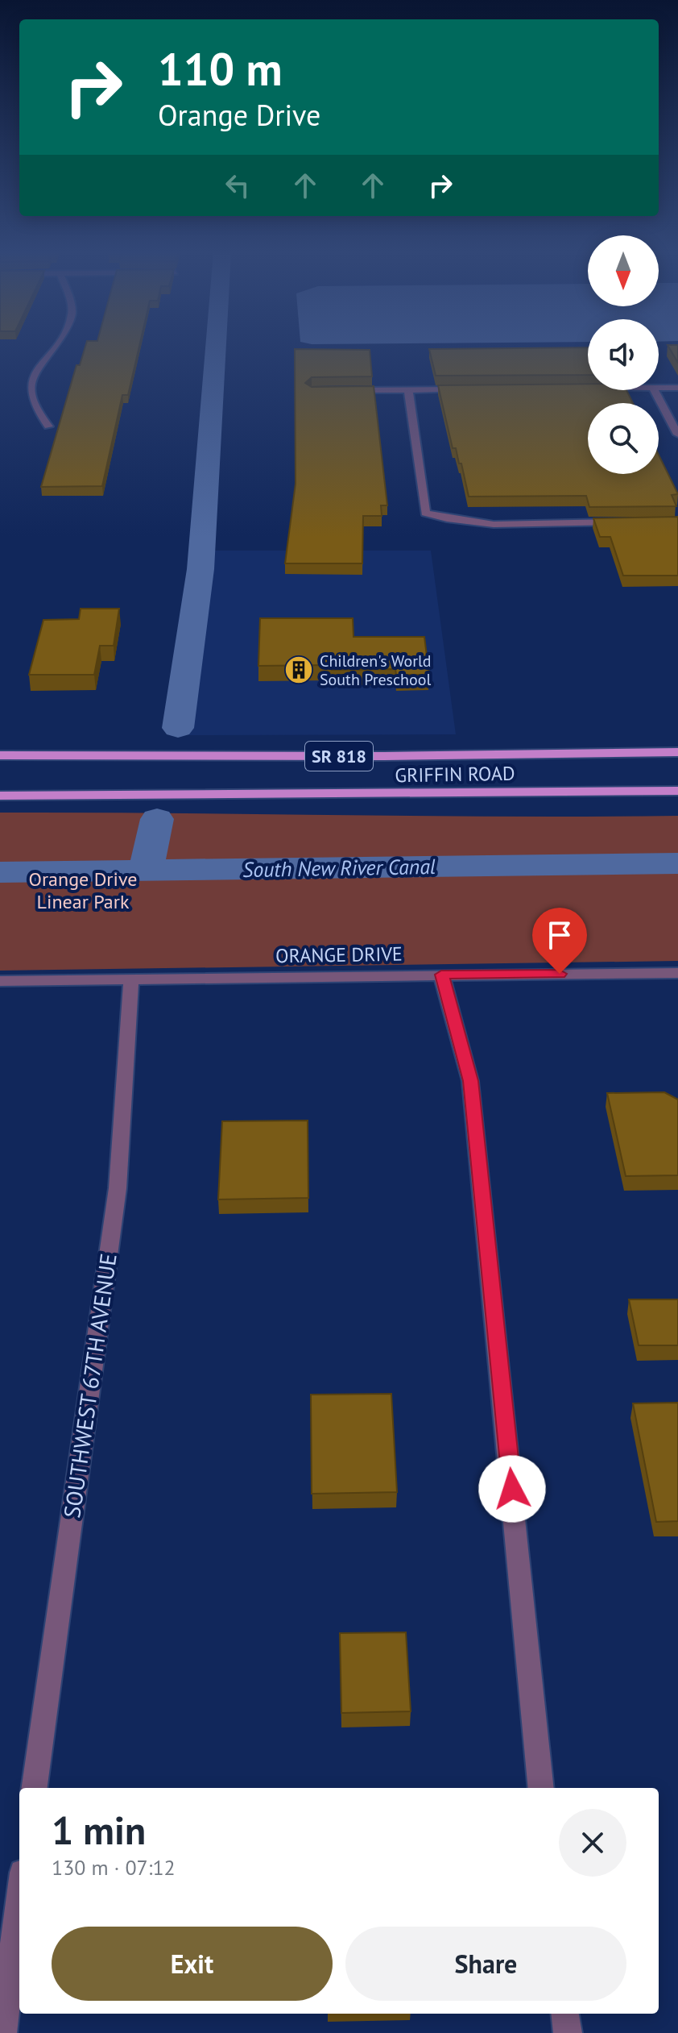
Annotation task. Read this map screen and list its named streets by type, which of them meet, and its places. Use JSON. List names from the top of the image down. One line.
{"streets":{"main road":["SR 818","GRIFFIN ROAD"],"street":["ORANGE DRIVE","SOUTHWEST 67TH AVENUE"]},"crossings":[["ORANGE DRIVE","SOUTHWEST 67TH AVENUE"]],"water":["South New River Canal"],"parks":["Orange Drive Linear Park"],"places":{"building":["Children's World South Preschool"]},"north":"bottom","page":{"turn":["110 m","Orange Drive"],"heading":["1 min","130 m · 07:12"],"buttons":["Exit","Share"]}}
